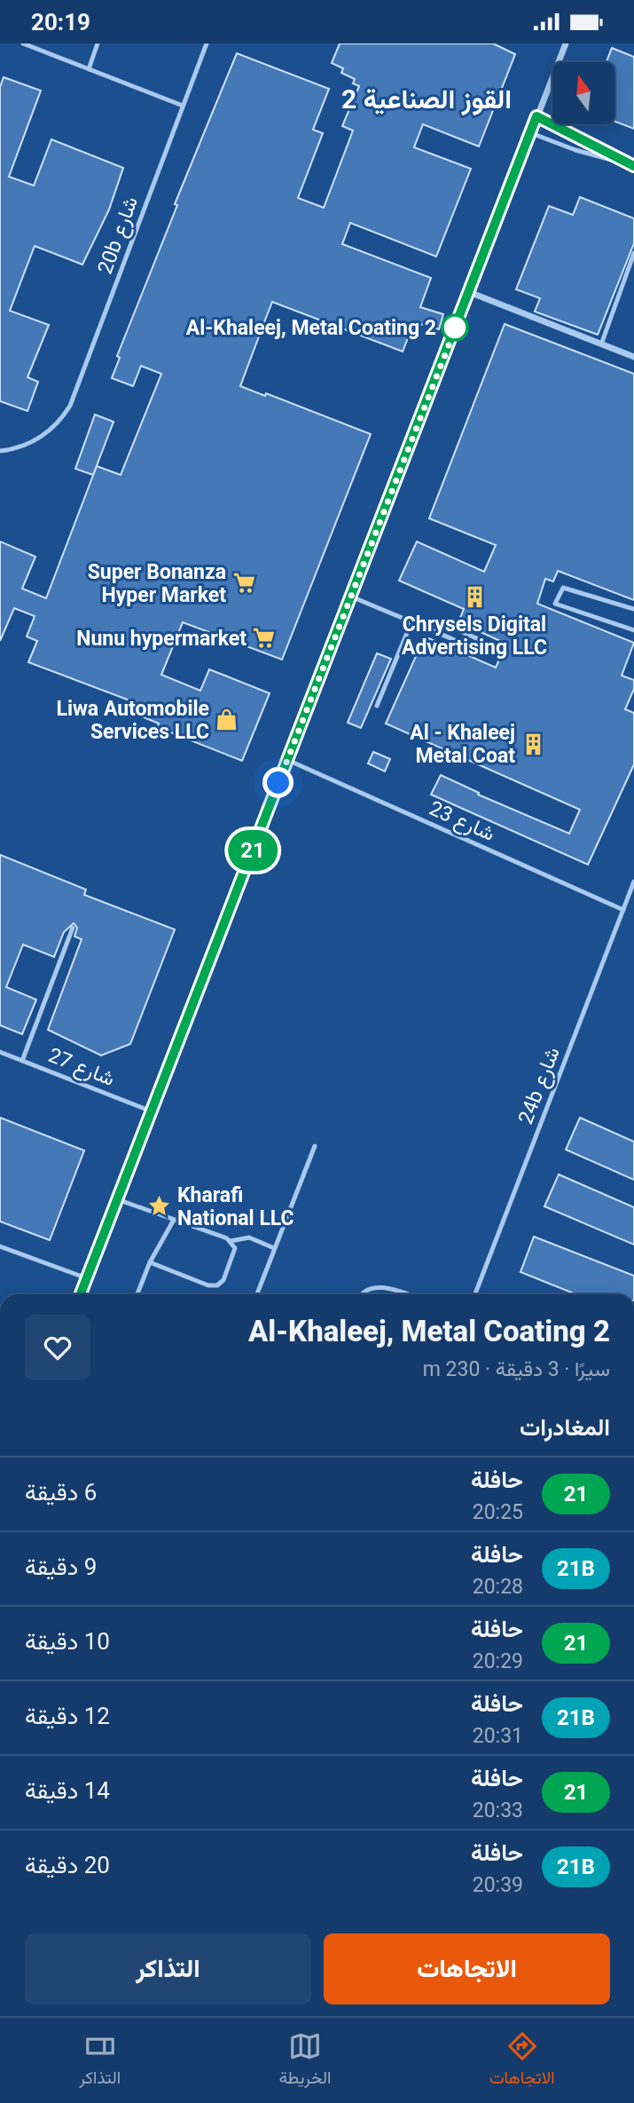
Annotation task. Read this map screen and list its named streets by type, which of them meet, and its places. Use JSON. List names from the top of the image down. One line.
{"streets":{"lane":["20b شارع","شارع 23","شارع 27","24b شارع"]},"crossings":[["شارع 23","24b شارع"]],"districts":["القوز الصناعية 2"],"places":{"other":["Al-Khaleej, Metal Coating 2"],"supermarket":["Super Bonanza Hyper Market","Nunu hypermarket"],"building":["Chrysels Digital Advertising LLC","Al - Khaleej Metal Coat"],"shop":["Liwa Automobile Services LLC"],"place":["Kharafi National LLC"]},"lines":["bus line 21"],"north":"top","page":{"status":"20:19","on_map":"21","heading":[["Al-Khaleej, Metal Coating 2","سيرًا · 3 دقيقة · 230 m"],"المغادرات"],"list":[{"mark":"21","name":"حافلة","note":"20:25","value":"6 دقيقة"},{"mark":"21B","name":"حافلة","note":"20:28","value":"9 دقيقة"},{"mark":"21","name":"حافلة","note":"20:29","value":"10 دقيقة"},{"mark":"21B","name":"حافلة","note":"20:31","value":"12 دقيقة"},{"mark":"21","name":"حافلة","note":"20:33","value":"14 دقيقة"},{"mark":"21B","name":"حافلة","note":"20:39","value":"20 دقيقة"}],"buttons":["الاتجاهات","التذاكر"],"tabs":["الاتجاهات","الخريطة","التذاكر"]}}
